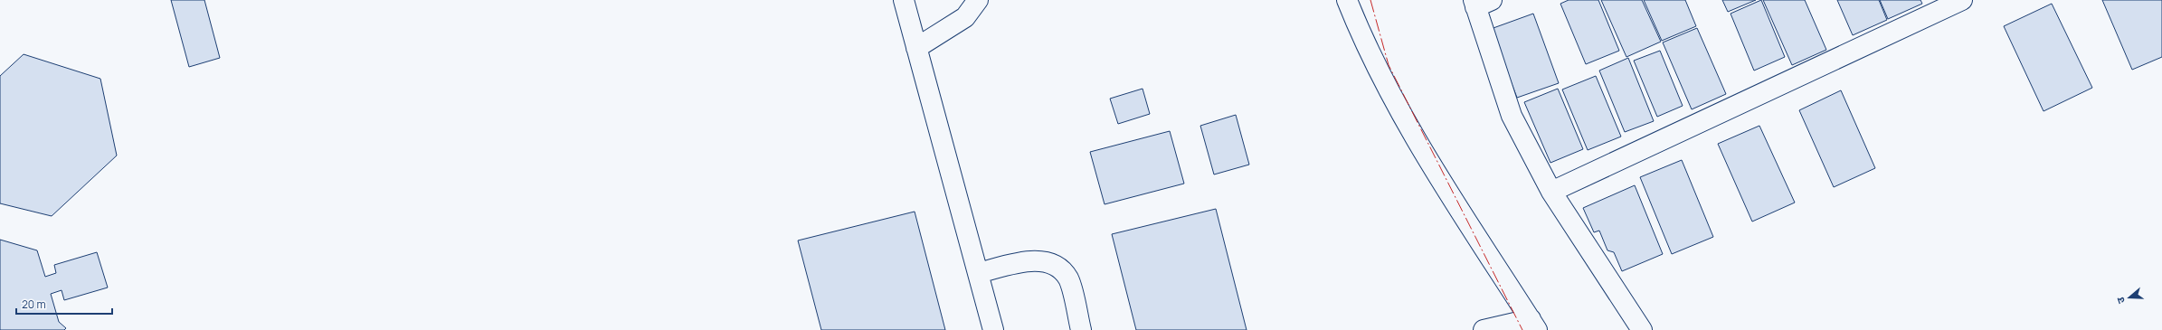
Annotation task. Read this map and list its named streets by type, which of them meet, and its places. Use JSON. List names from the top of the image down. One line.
{"scale_bar":"20 m","north":"left"}
